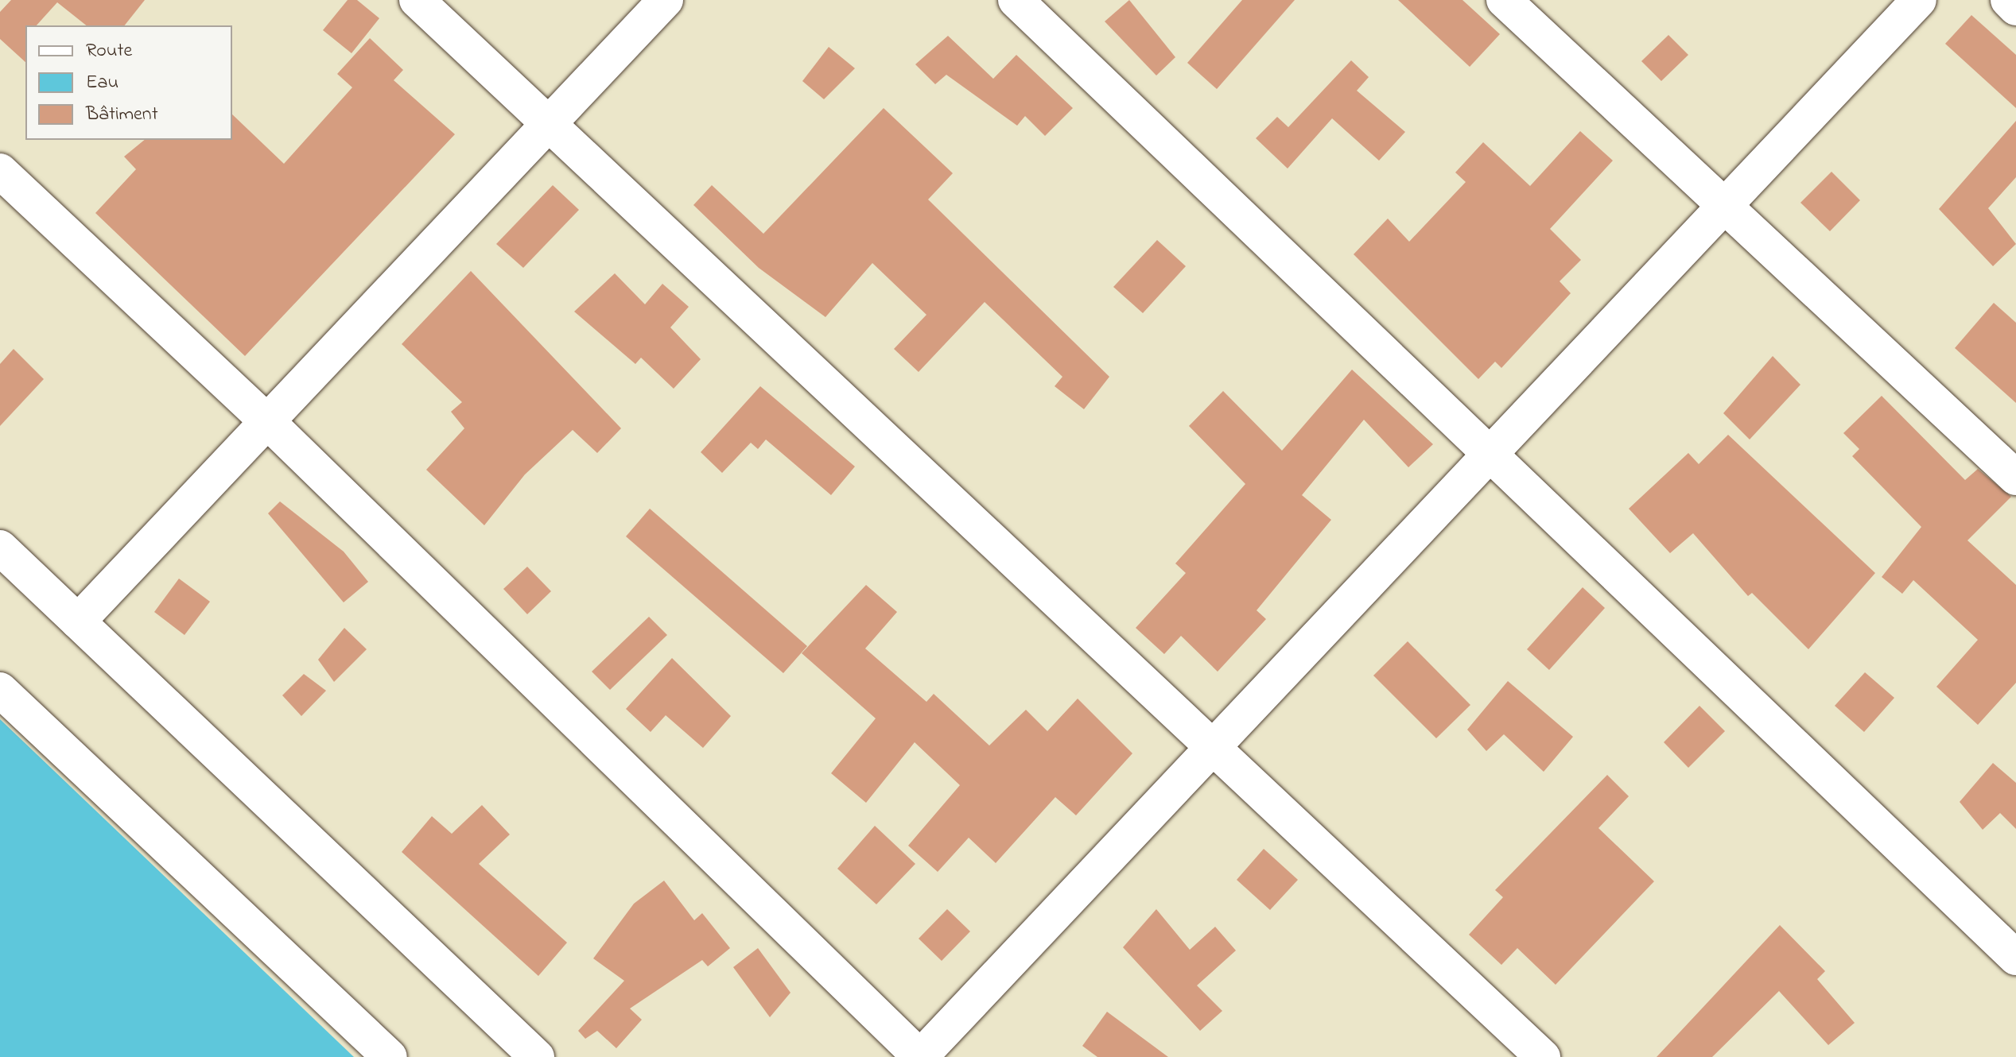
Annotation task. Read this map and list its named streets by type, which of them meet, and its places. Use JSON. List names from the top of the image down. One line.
{"legend":["Route","Eau","Bâtiment"]}
